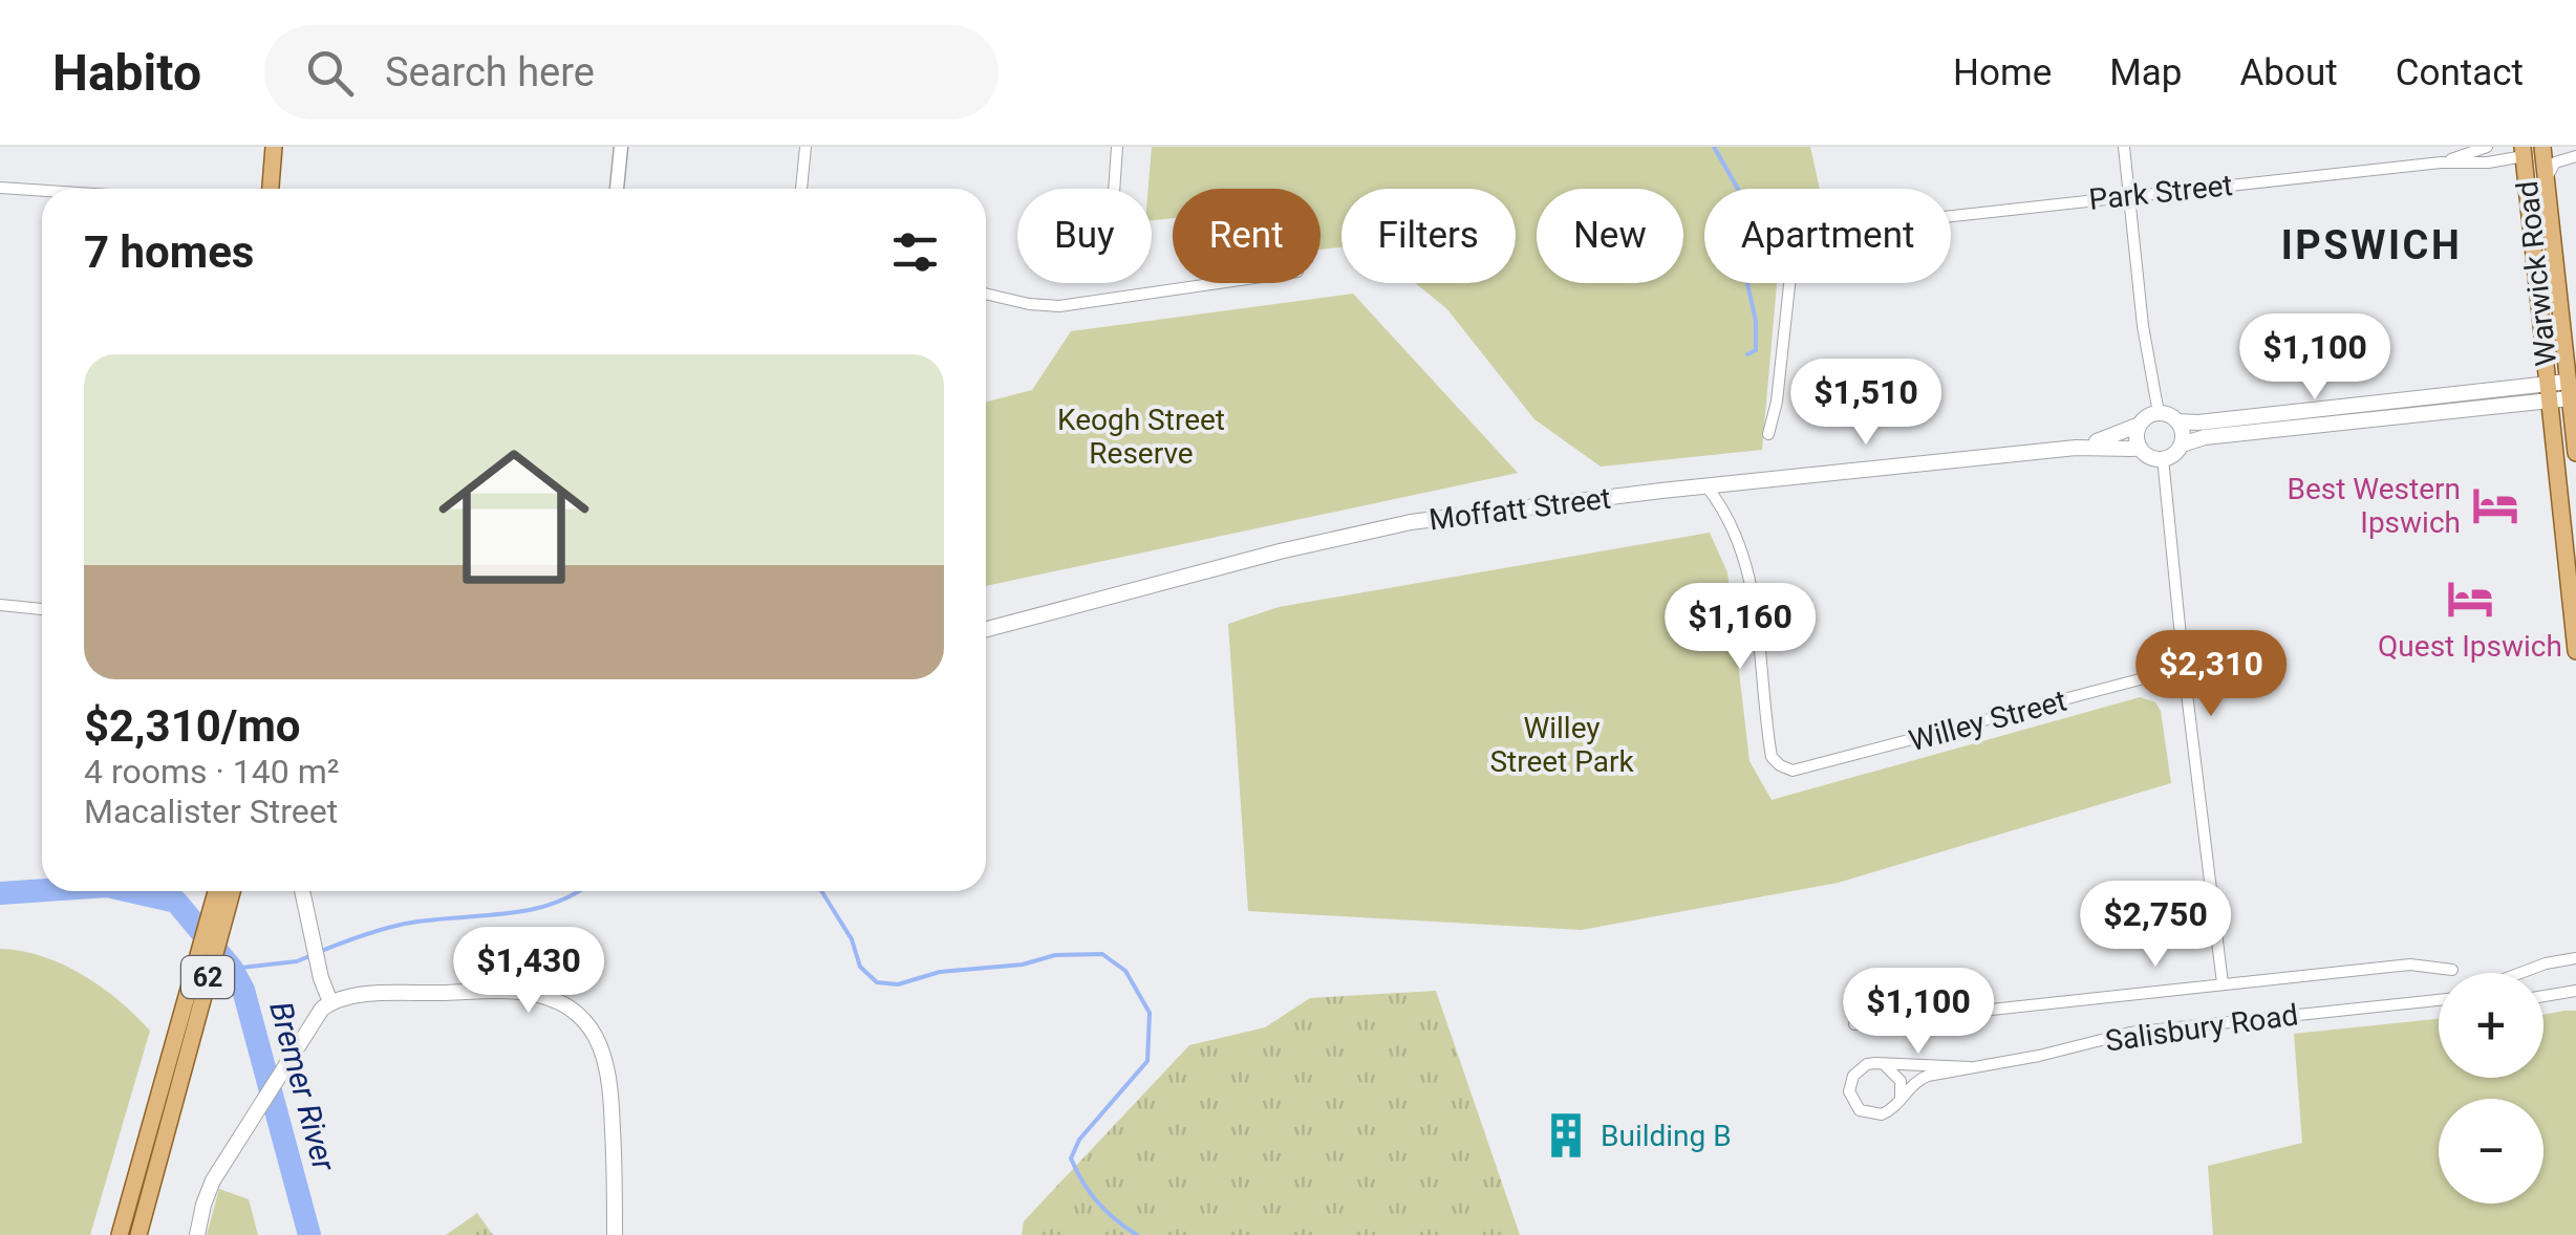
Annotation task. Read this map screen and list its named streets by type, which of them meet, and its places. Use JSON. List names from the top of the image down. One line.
{"streets":{"main road":["Warwick Road","Moffatt Street","62"],"street":["Park Street","Willey Street","Salisbury Road"]},"crossings":[["Park Street","Warwick Road"],["Moffatt Street","Willey Street"]],"districts":["IPSWICH"],"water":["Bremer River"],"parks":["Keogh Street Reserve","Willey Street Park"],"places":{"hotel":["Best Western Ipswich","Quest Ipswich"],"building":["Building B"]},"page":{"header":"Habito","search":"Search here","nav":["Home","Map","About","Contact"],"chip":["Buy","Rent","Filters","New","Apartment"],"heading":"7 homes","price":["$1,100","$1,510","$1,160","$2,310","$2,750","$1,430","$1,100"],"list":[{"name":"$2,310/mo","note":"4 rooms · 140 m² · Macalister Street"}],"map_buttons":["+","−"]}}
